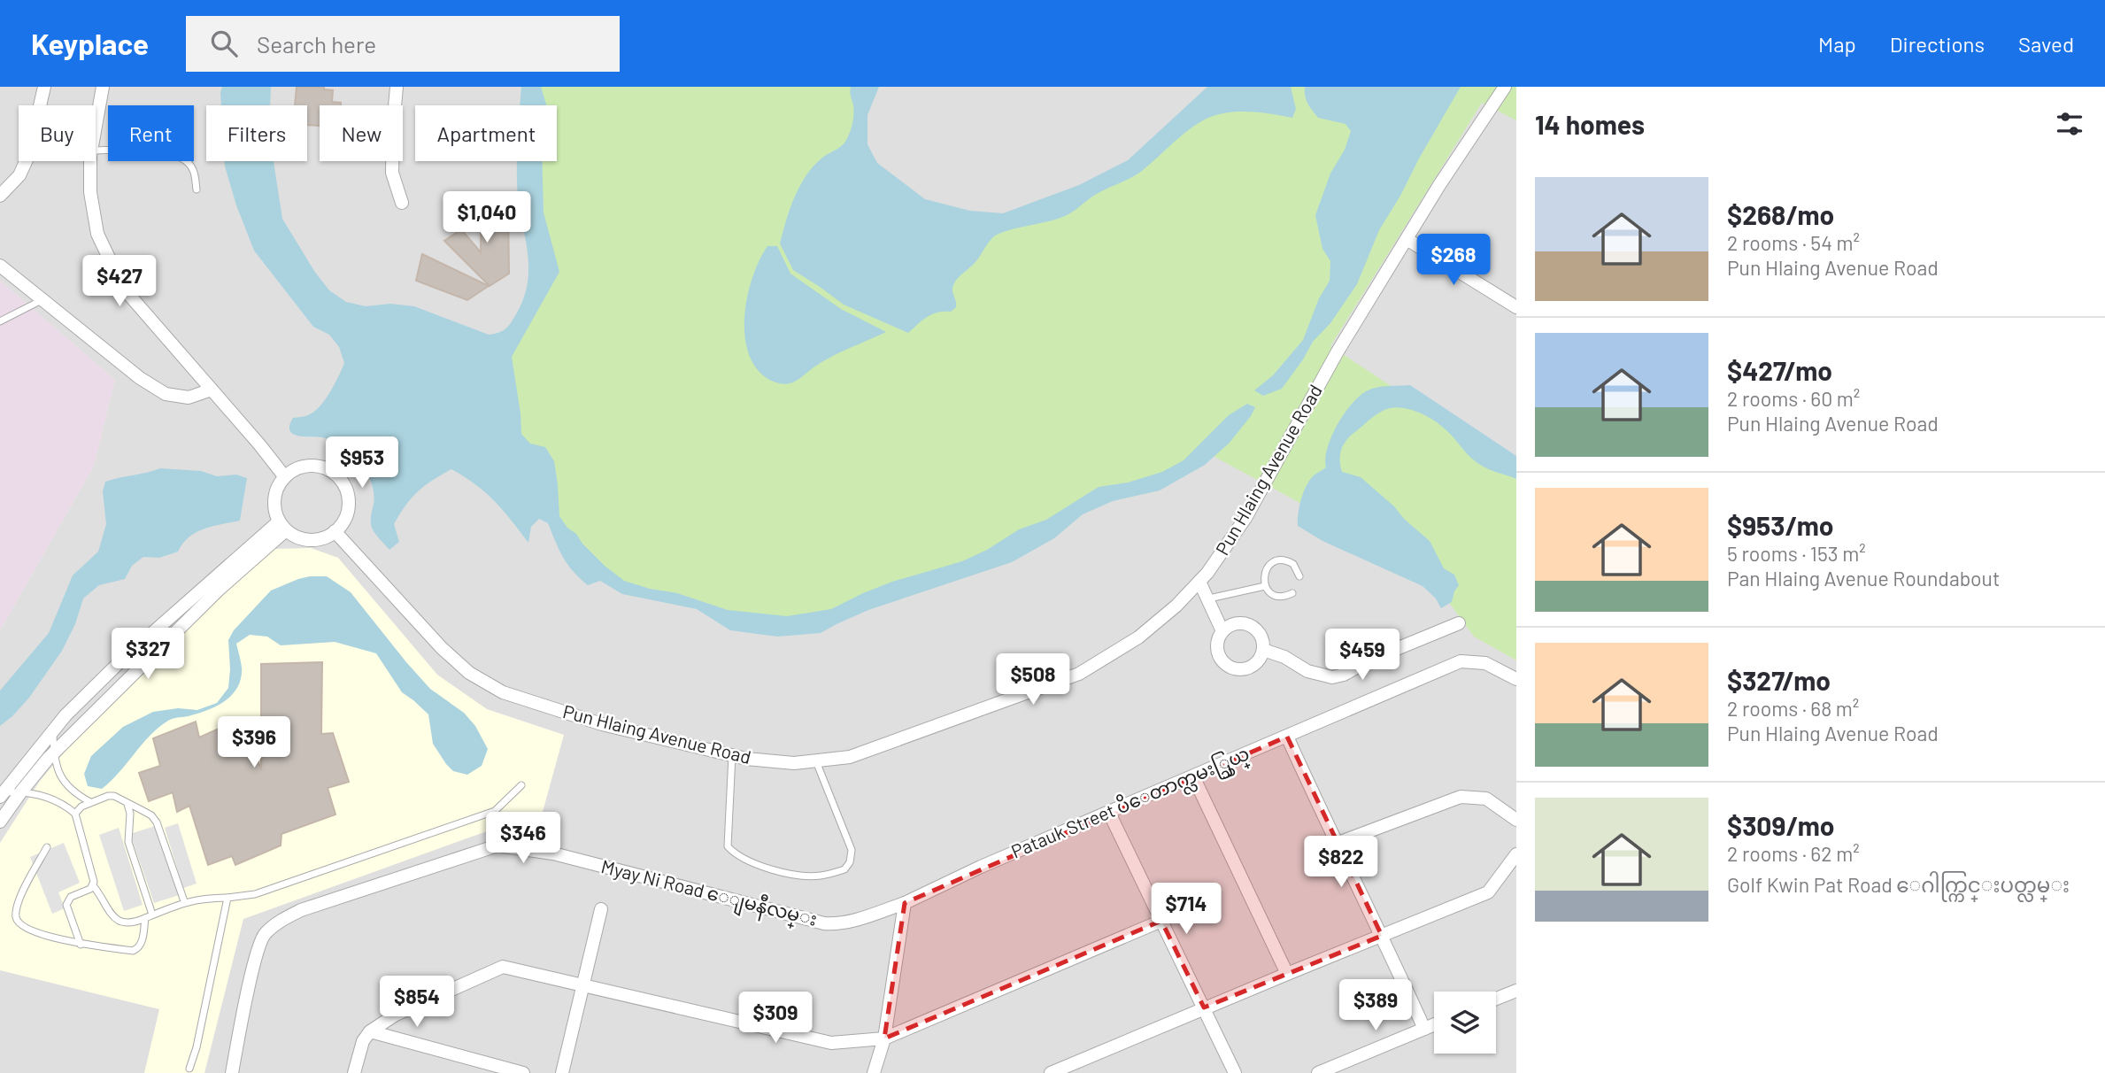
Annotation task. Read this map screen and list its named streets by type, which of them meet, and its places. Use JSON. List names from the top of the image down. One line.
{"streets":{"street":["Pun Hlaing Avenue Road","Patauk Street ပိေတာက္လမး္သြယ္","Myay Ni Road ေျမနီလမ္း"]},"crossings":[["Patauk Street ပိေတာက္လမး္သြယ္","Myay Ni Road ေျမနီလမ္း"]],"page":{"header":"Keyplace","search":"Search here","nav":["Map","Directions","Saved"],"heading":"14 homes","chip":["Buy","Rent","Filters","New","Apartment"],"list":[{"name":"$268/mo","note":"2 rooms · 54 m² · Pun Hlaing Avenue Road"},{"name":"$427/mo","note":"2 rooms · 60 m² · Pun Hlaing Avenue Road"},{"name":"$953/mo","note":"5 rooms · 153 m² · Pan Hlaing Avenue Roundabout"},{"name":"$327/mo","note":"2 rooms · 68 m² · Pun Hlaing Avenue Road"},{"name":"$309/mo","note":"2 rooms · 62 m² · Golf Kwin Pat Road ေဂါက္ကြင္းပတ္လမ္း"}],"price":["$1,040","$268","$427","$953","$327","$459","$508","$396","$346","$822","$714","$854","$389","$309"]}}
